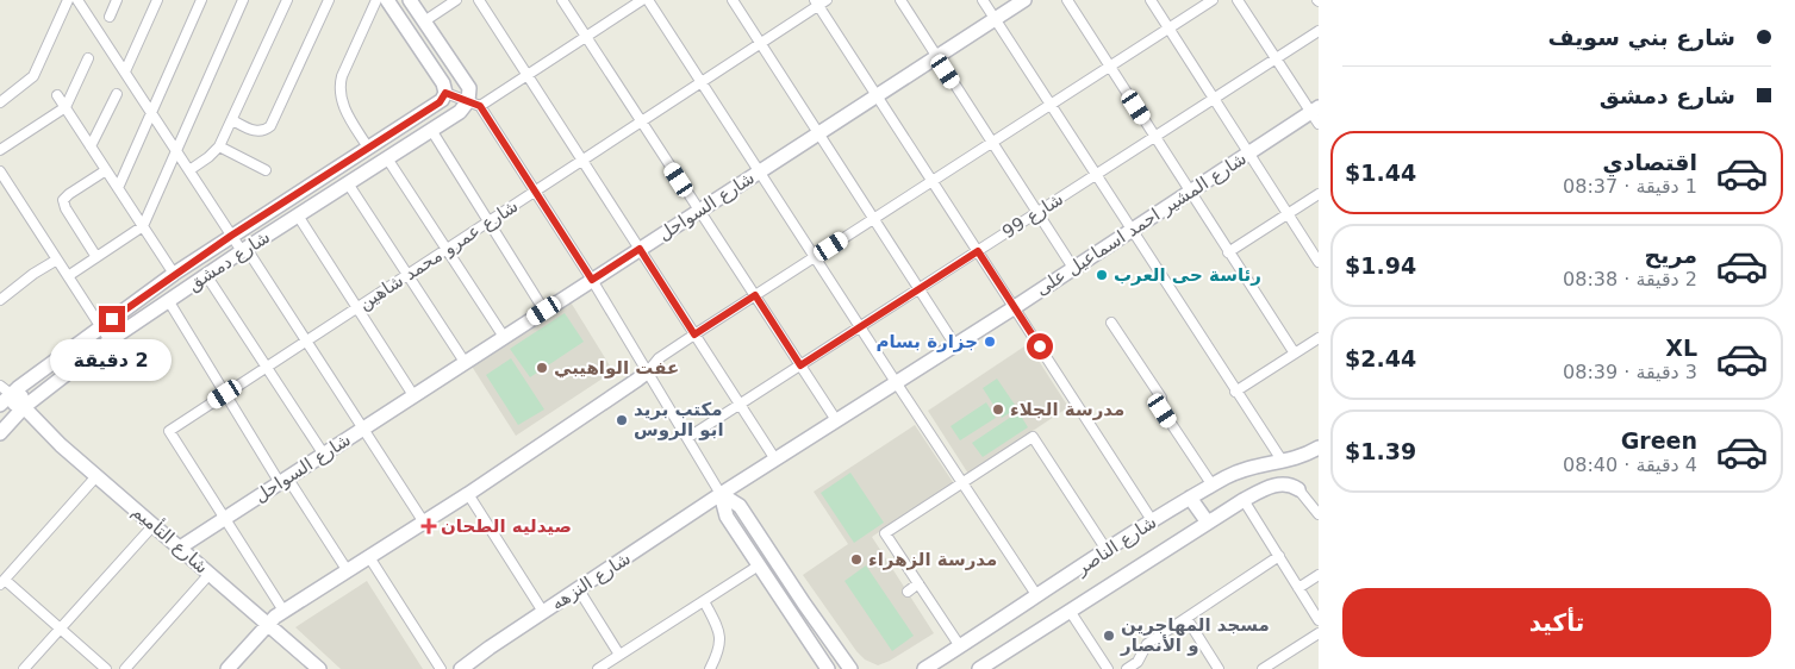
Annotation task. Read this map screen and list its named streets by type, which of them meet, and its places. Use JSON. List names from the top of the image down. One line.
{"streets":{"street":["شارع السواحل","شارع 99","شارع المشير احمد اسماعيل على","شارع عمرو محمد شاهين","شارع دمشق","شارع التأميم","شارع الناصر","شارع النزهه"]},"crossings":[["شارع السواحل","شارع عمرو محمد شاهين"],["شارع السواحل","شارع التأميم"],["شارع المشير احمد اسماعيل على","شارع النزهه"],["شارع دمشق","شارع التأميم"]],"places":{"other":["رئاسة حى العرب","جزارة بسام","عفت الواهيبي","مدرسة الجلاء","مكتب بريد ابو الروس","مدرسة الزهراء","مسجد المهاجرين و الأنصار"],"health":["صيدليه الطحان"]},"page":{"banner":["شارع بني سويف","شارع دمشق"],"list":[{"name":"اقتصادي","note":"1 دقيقة · 08:37","value":"$1.44"},{"name":"مريح","note":"2 دقيقة · 08:38","value":"$1.94"},{"name":"XL","note":"3 دقيقة · 08:39","value":"$2.44"},{"name":"Green","note":"4 دقيقة · 08:40","value":"$1.39"}],"bubble":"2 دقيقة","buttons":"تأكيد"}}
